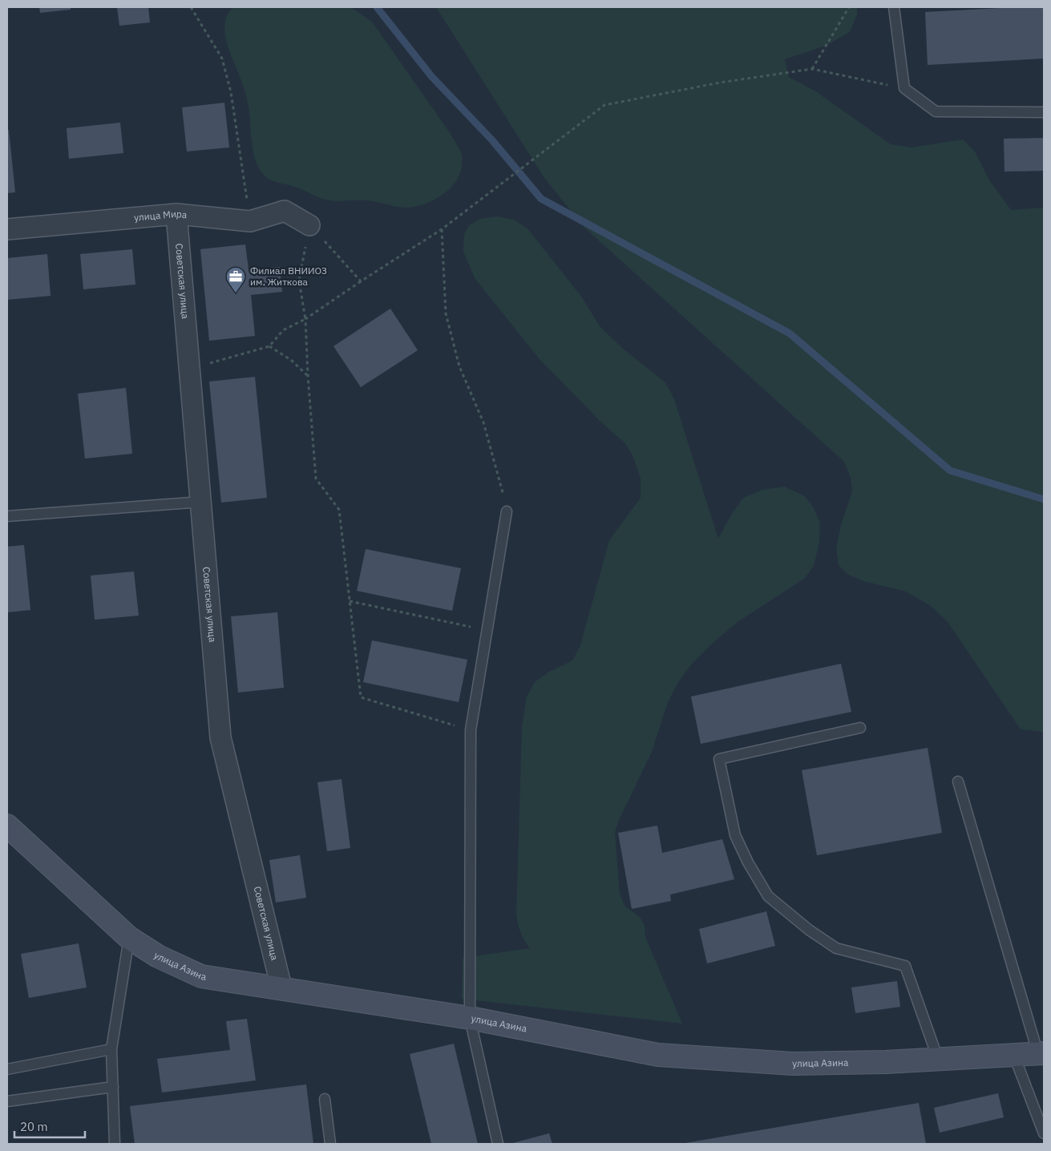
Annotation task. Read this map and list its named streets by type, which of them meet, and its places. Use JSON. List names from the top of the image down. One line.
{"streets":{"street":["улица Мира","Советская улица","улица Азина"]},"crossings":[["улица Мира","Советская улица"],["Советская улица","улица Азина"]],"places":{"office":["Филиал ВНИИОЗ им. Житкова"]},"scale_bar":"20 m"}
